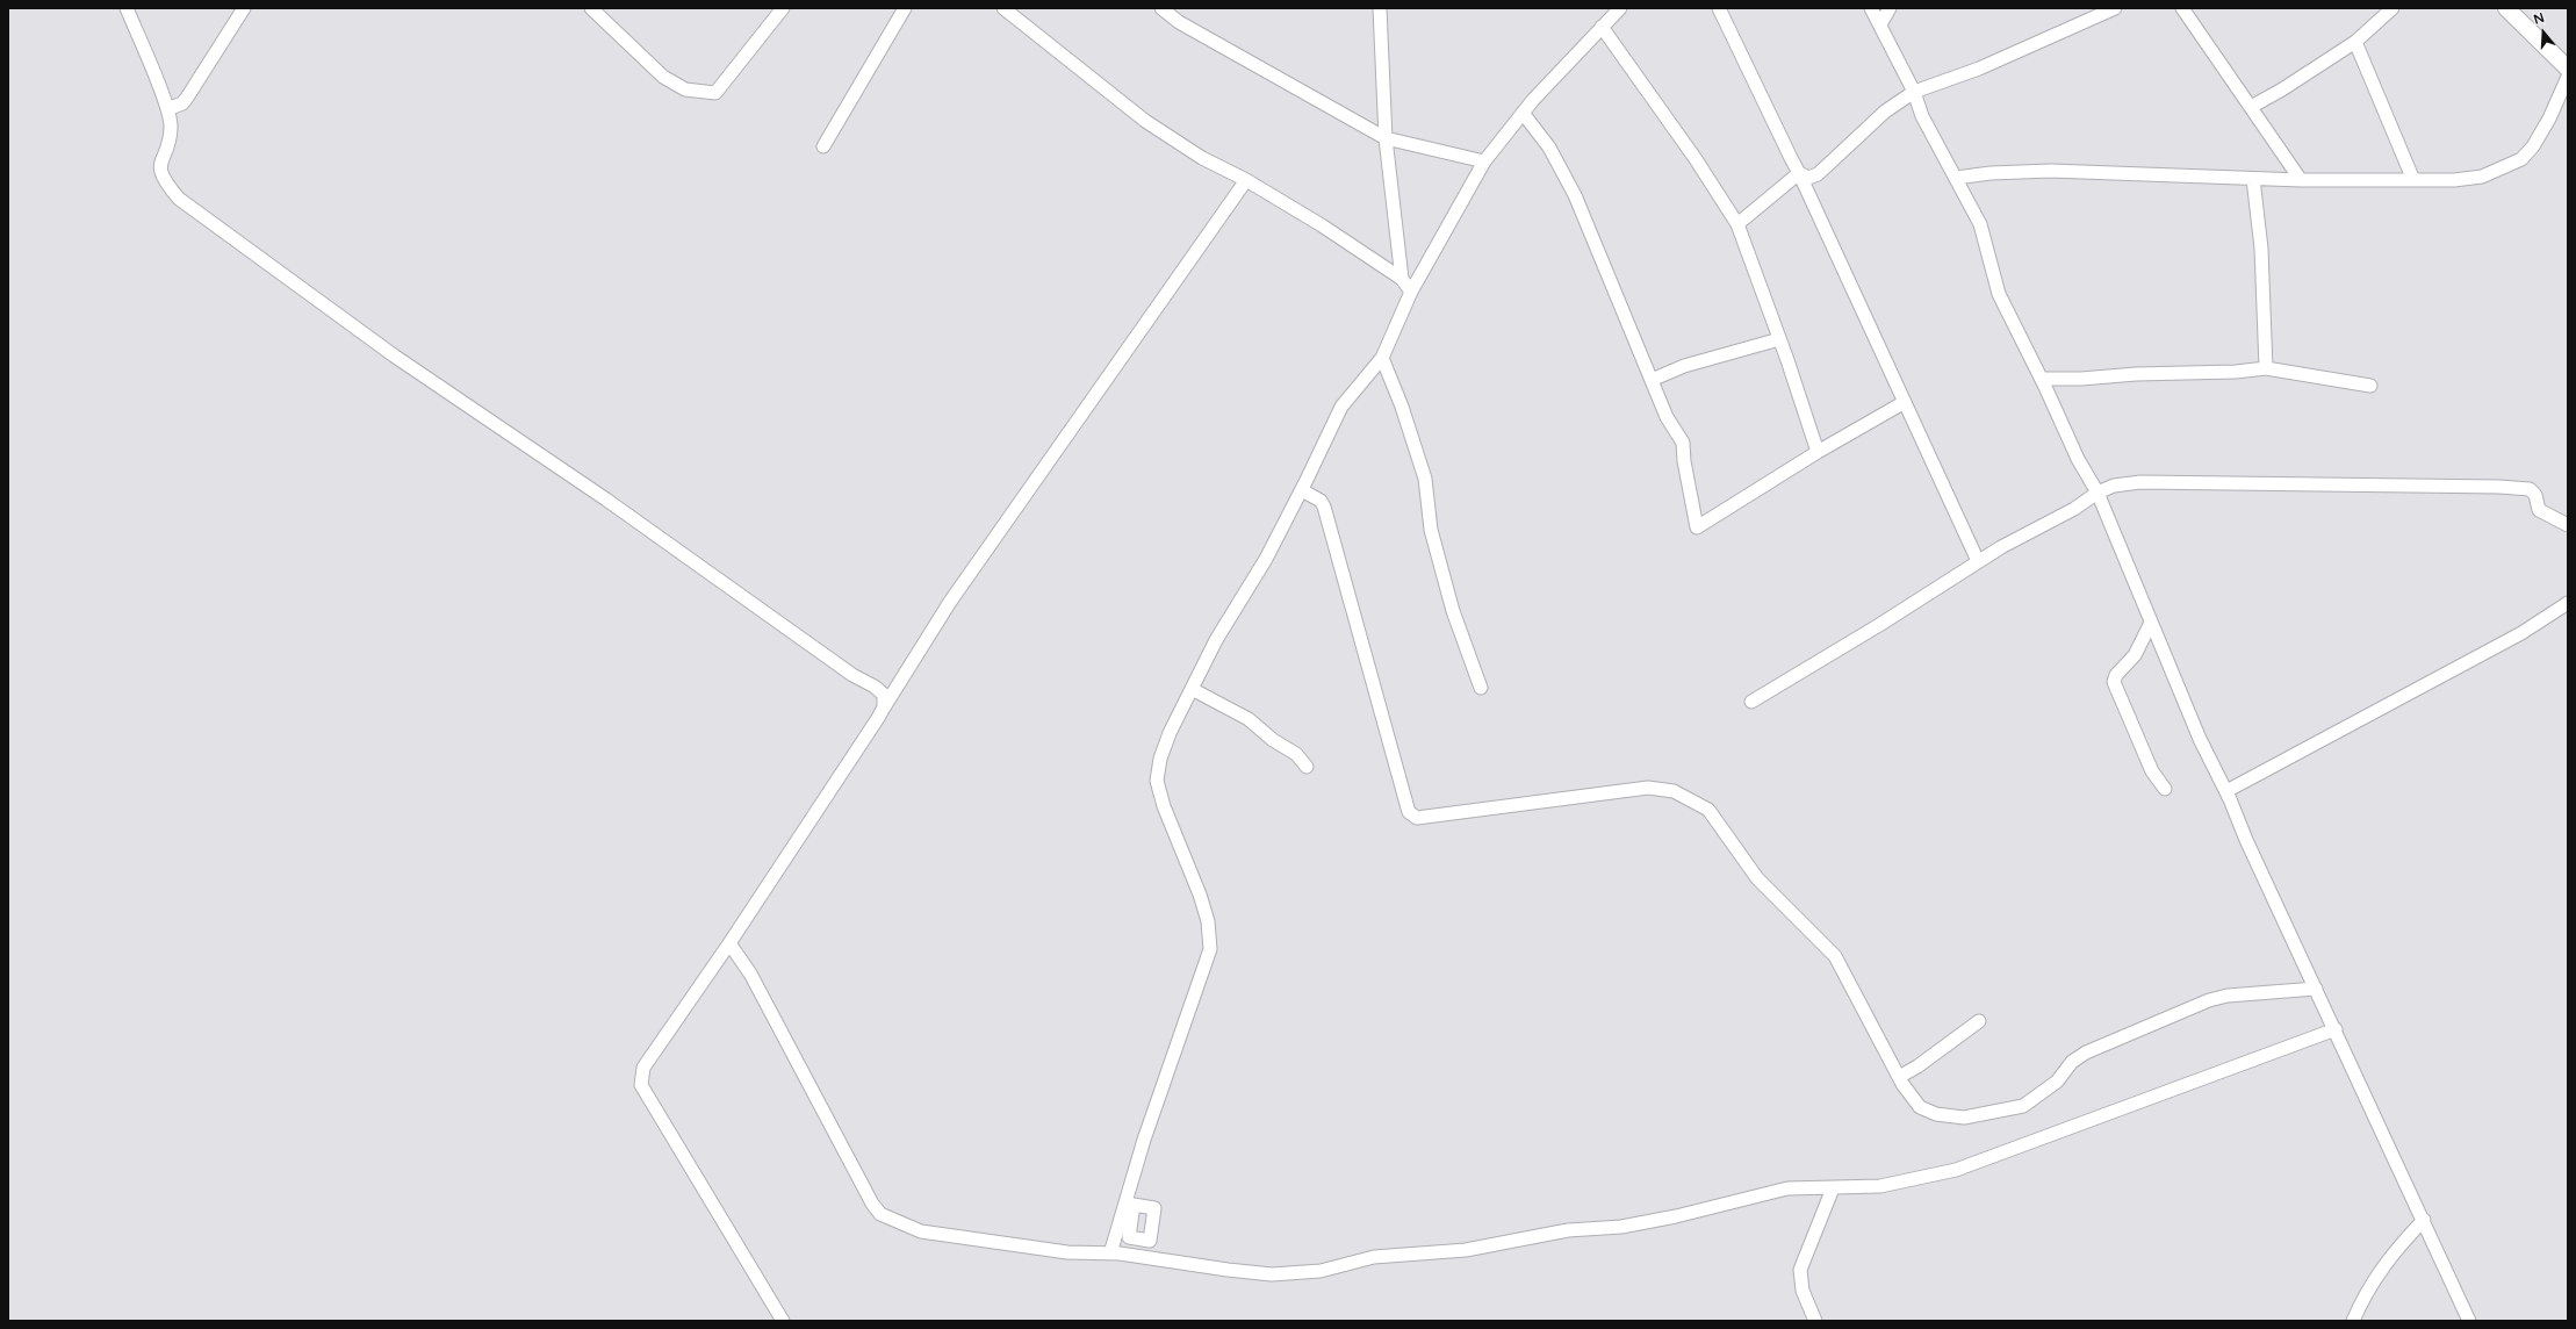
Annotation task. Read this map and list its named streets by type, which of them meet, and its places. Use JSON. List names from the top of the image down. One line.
{"north":"top"}
